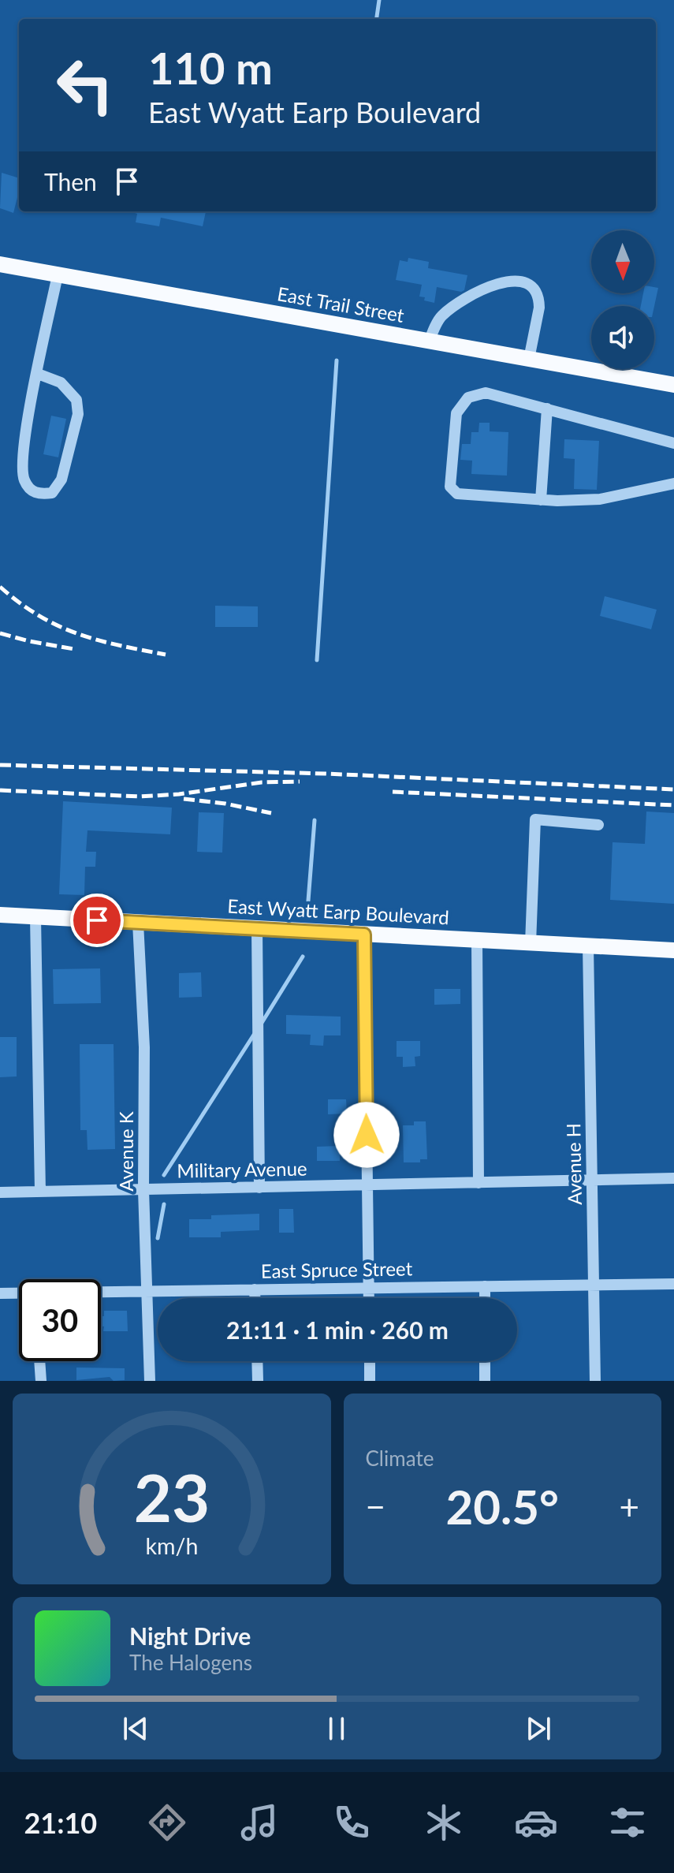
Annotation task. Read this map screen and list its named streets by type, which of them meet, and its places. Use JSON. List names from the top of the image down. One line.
{"streets":{"main road":["East Trail Street","East Wyatt Earp Boulevard"],"street":["Avenue K","Avenue H","Military Avenue","East Spruce Street"]},"crossings":[["East Wyatt Earp Boulevard","Avenue K"],["East Wyatt Earp Boulevard","Avenue H"],["Avenue K","Military Avenue"],["Avenue K","East Spruce Street"],["Avenue H","Military Avenue"],["Avenue H","East Spruce Street"]],"north":"bottom","page":{"turn":["110 m","East Wyatt Earp Boulevard"],"then":"Then","limit":"30","trip":"21:11 · 1 min · 260 m","tile":"Climate","heat":["−","20.5°","+"],"song":["Night Drive","The Halogens"],"tabs":"21:10","gauge":["23","km/h"]}}
